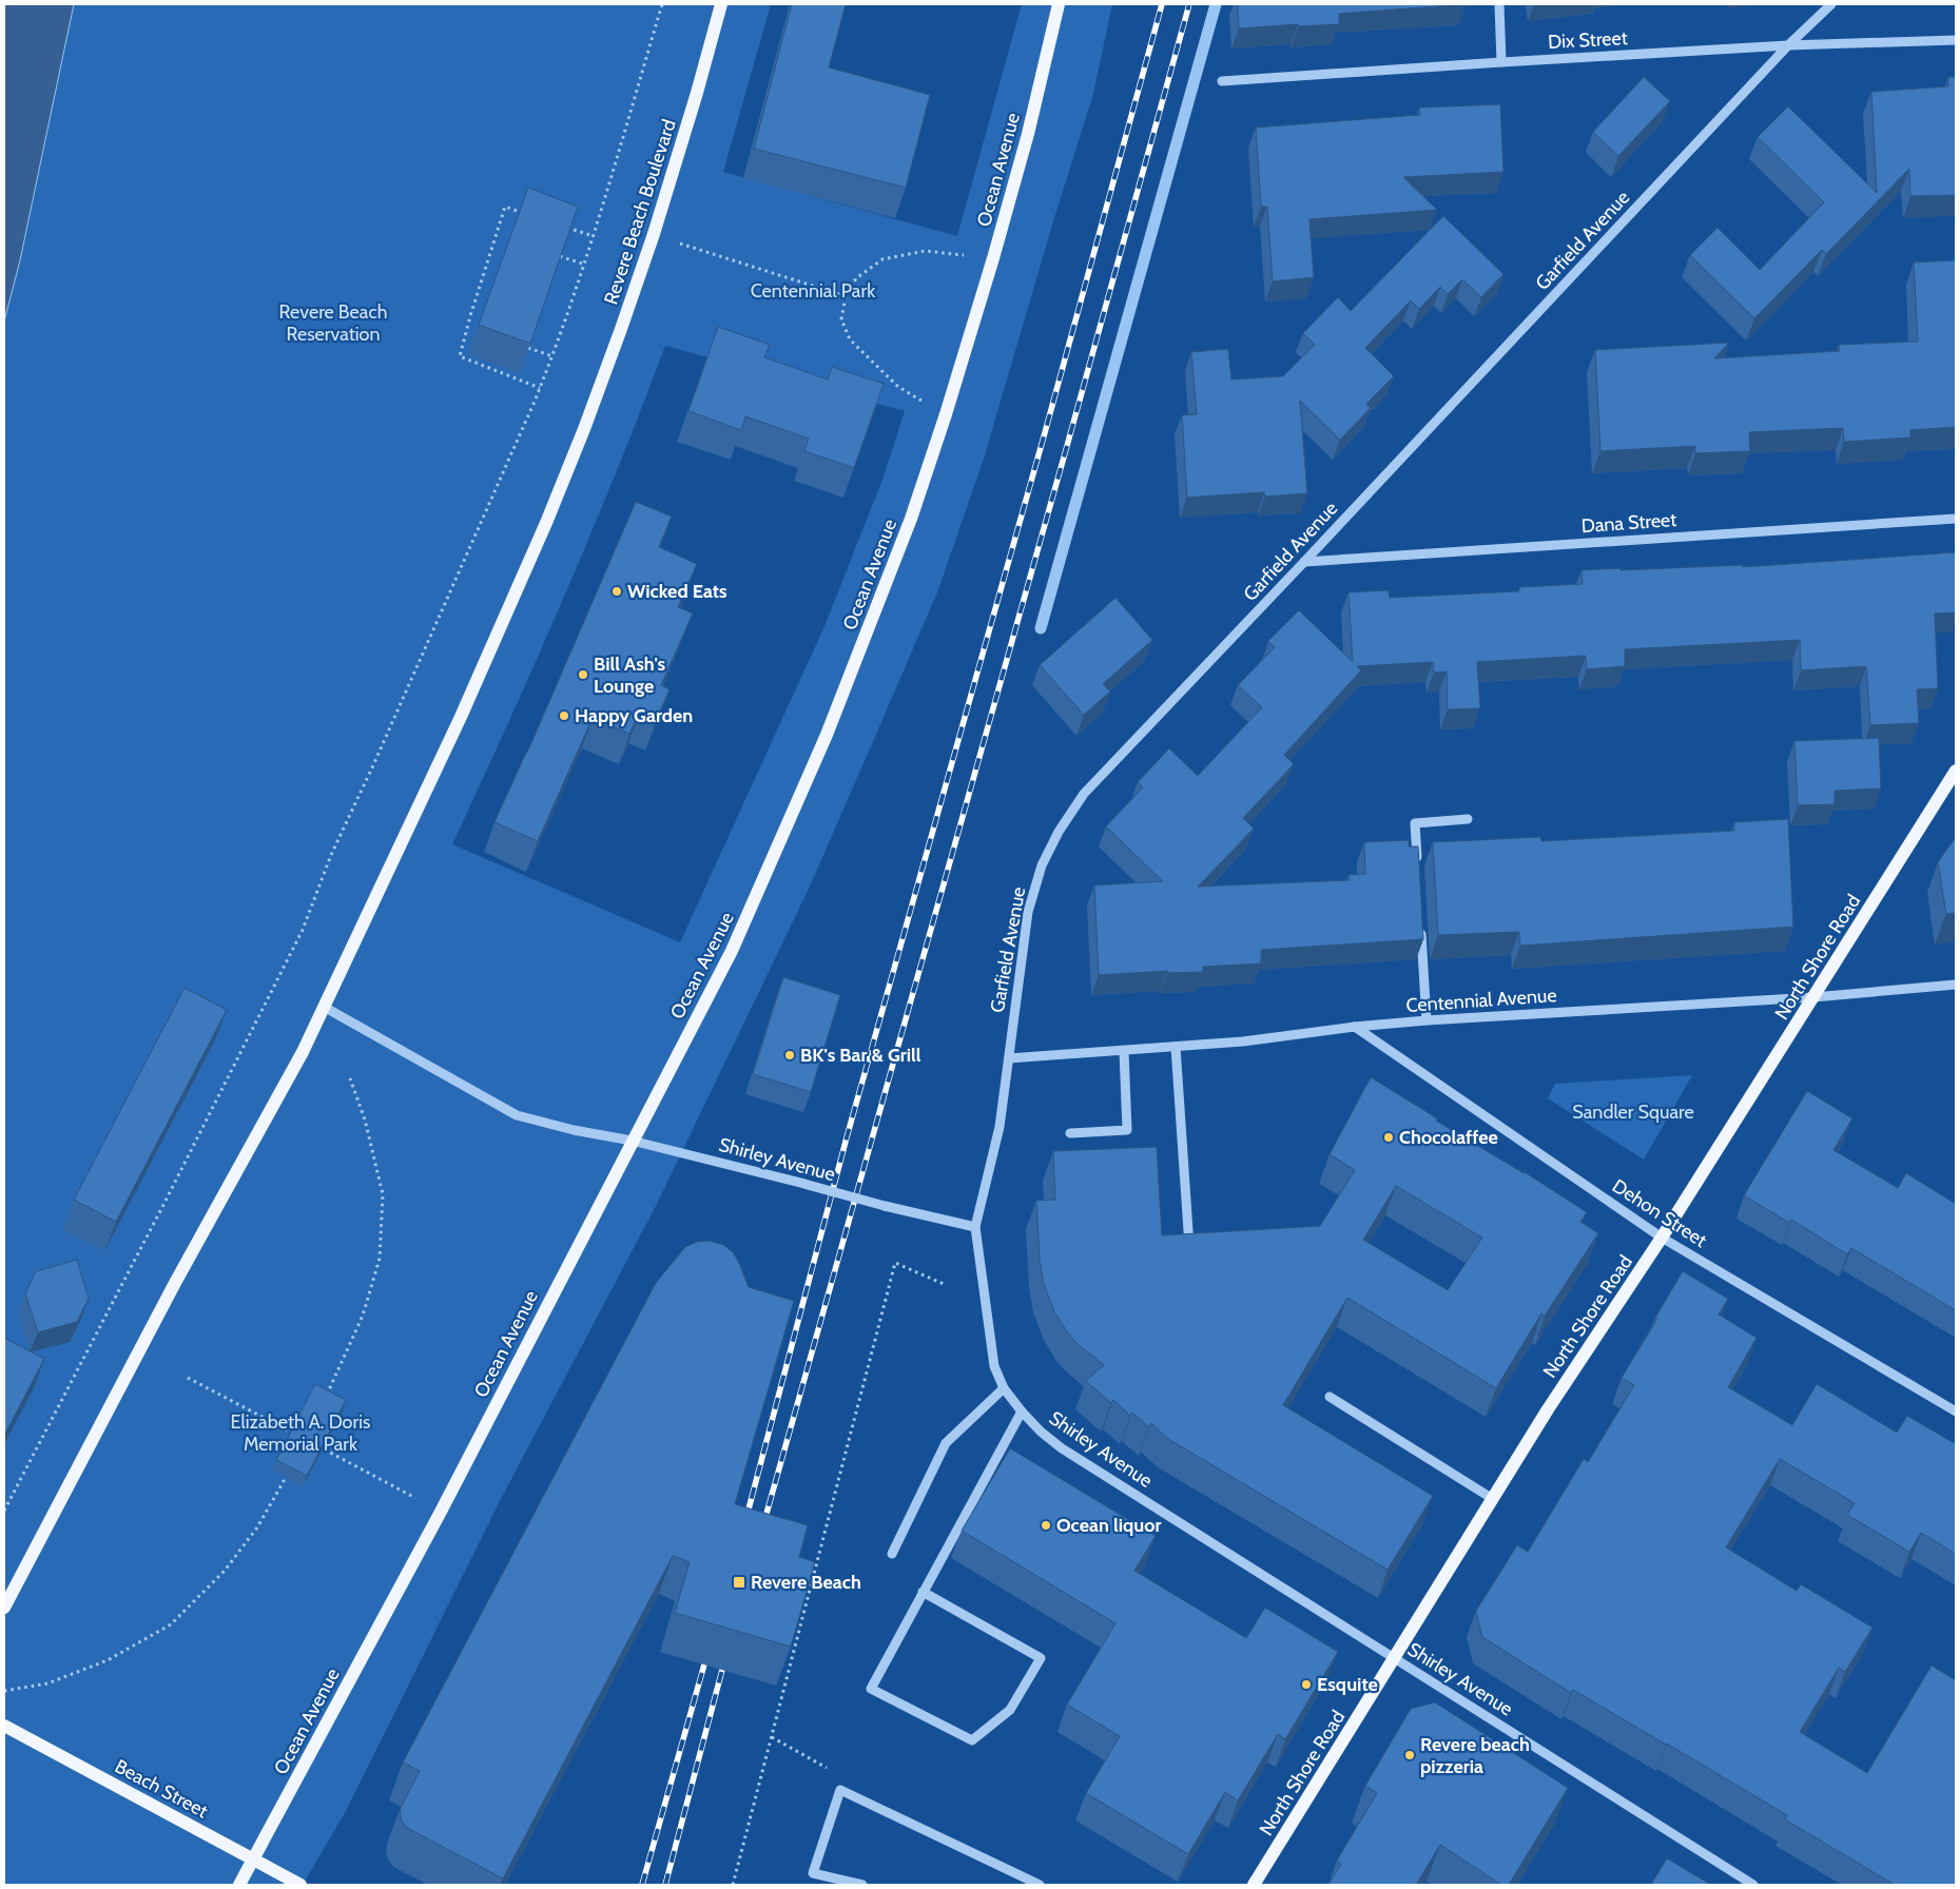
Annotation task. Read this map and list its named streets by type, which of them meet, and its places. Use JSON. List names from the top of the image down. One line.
{"streets":{"main road":["Ocean Avenue","Revere Beach Boulevard","North Shore Road","Beach Street"],"street":["Dix Street","Garfield Avenue","Dana Street","Centennial Avenue","Shirley Avenue","Dehon Street"]},"crossings":[["Dix Street","Garfield Avenue"],["Ocean Avenue","Shirley Avenue"],["Ocean Avenue","Beach Street"],["Revere Beach Boulevard","Shirley Avenue"],["Garfield Avenue","Dana Street"],["Garfield Avenue","Centennial Avenue"],["Garfield Avenue","Shirley Avenue"],["North Shore Road","Centennial Avenue"],["North Shore Road","Shirley Avenue"],["North Shore Road","Dehon Street"],["Centennial Avenue","Dehon Street"]],"parks":["Centennial Park","Revere Beach Reservation","Sandler Square","Elizabeth A. Doris Memorial Park"],"places":{"other":["Wicked Eats","Bill Ash's Lounge","Happy Garden","BK's Bar & Grill","Chocolaffee","Ocean liquor","Esquite","Revere beach pizzeria"],"transit":["Revere Beach"]}}
